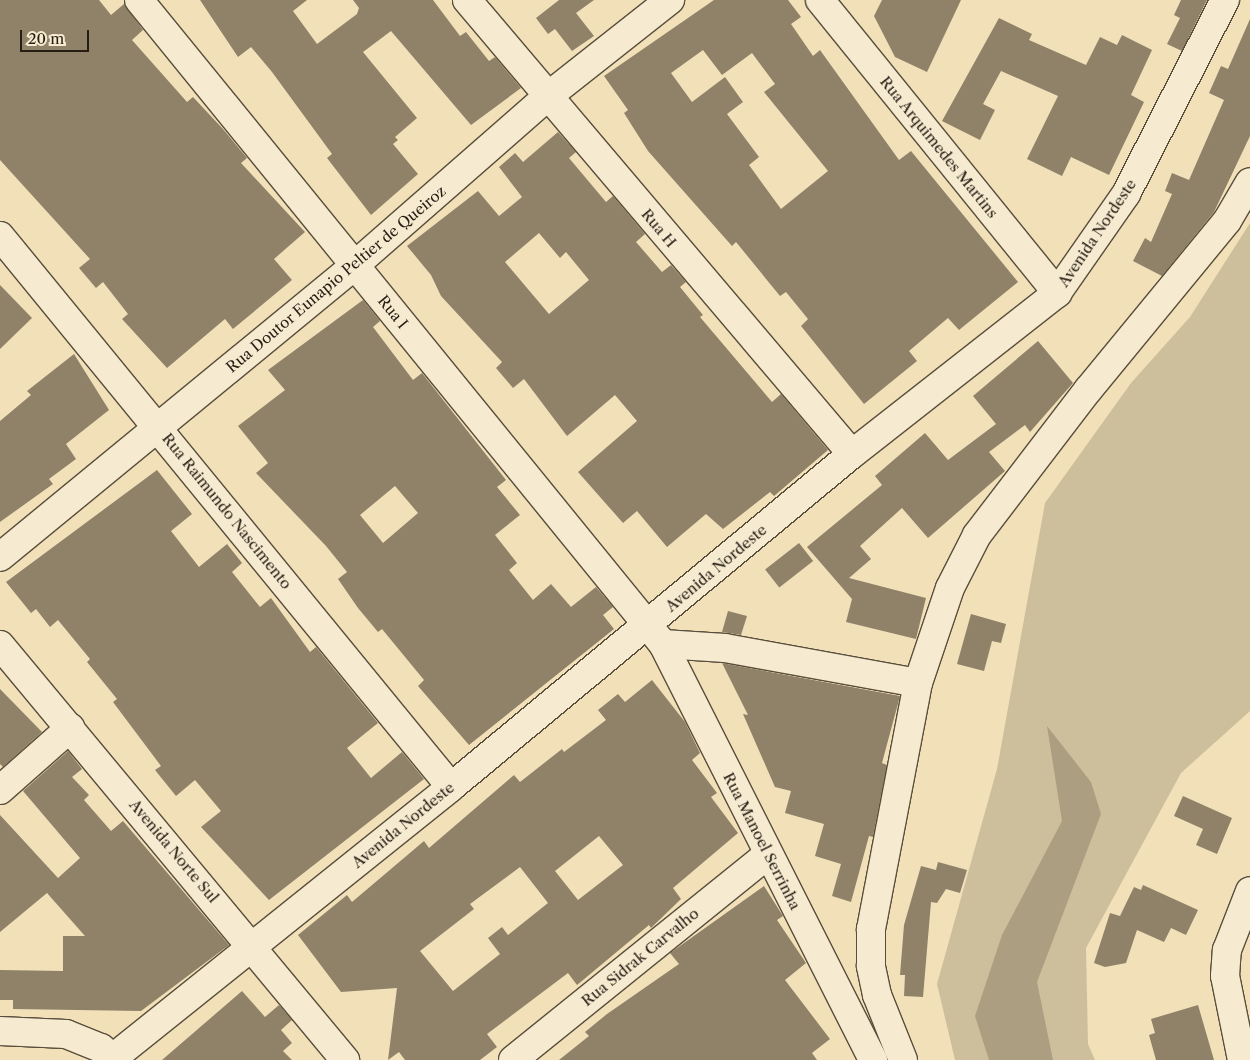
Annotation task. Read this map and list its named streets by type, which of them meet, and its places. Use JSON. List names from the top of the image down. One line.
{"streets":{"street":["Rua Arquimedes Martins","Rua H","Avenida Nordeste","Rua Doutor Eunapio Peltier de Queiroz","Rua I","Rua Raimundo Nascimento","Rua Manoel Serrinha","Avenida Norte Sul","Rua Sidrak Carvalho"]},"crossings":[["Rua Arquimedes Martins","Avenida Nordeste"],["Rua H","Avenida Nordeste"],["Rua H","Rua Doutor Eunapio Peltier de Queiroz"],["Avenida Nordeste","Rua I"],["Avenida Nordeste","Rua Raimundo Nascimento"],["Avenida Nordeste","Rua Manoel Serrinha"],["Avenida Nordeste","Avenida Norte Sul"],["Rua Doutor Eunapio Peltier de Queiroz","Rua I"],["Rua Doutor Eunapio Peltier de Queiroz","Rua Raimundo Nascimento"],["Rua I","Rua Manoel Serrinha"],["Rua Manoel Serrinha","Rua Sidrak Carvalho"]],"scale_bar":"20 m"}
